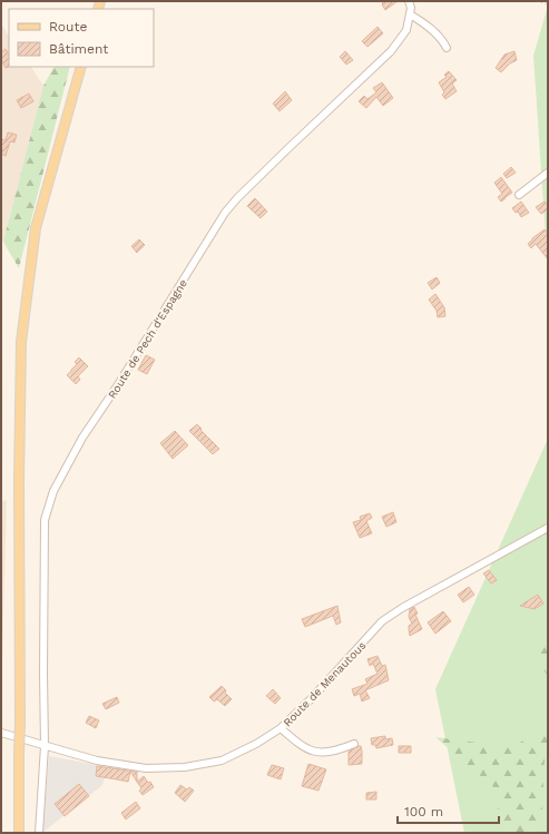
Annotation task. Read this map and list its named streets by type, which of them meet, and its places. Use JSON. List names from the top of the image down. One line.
{"streets":{"street":["Route de Pech d'Espagne","Route de Menautous"]},"crossings":[["Route de Pech d'Espagne","Route de Menautous"]],"legend":["Route","Bâtiment"],"scale_bar":"100 m"}
